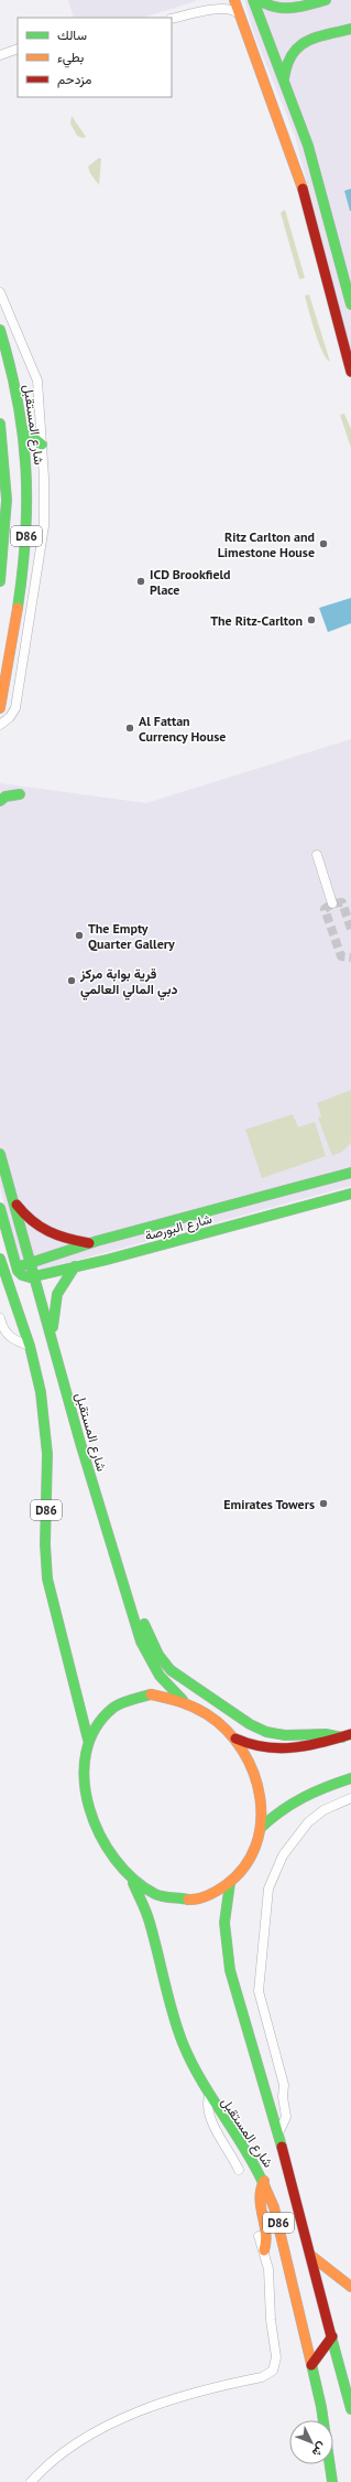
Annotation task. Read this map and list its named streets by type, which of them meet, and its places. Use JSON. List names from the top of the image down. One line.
{"streets":{"main road":["شارع المستقبل","D86","شارع البورصة"]},"crossings":[["شارع المستقبل","شارع البورصة"],["D86","شارع البورصة"]],"places":["Ritz Carlton and Limestone House","ICD Brookfield Place","The Ritz-Carlton","Al Fattan Currency House","The Empty Quarter Gallery","قرية بوابة مركز دبي المالي العالمي","Emirates Towers"],"legend":["سالك","بطيء","مزدحم"],"north":"bottom right"}
